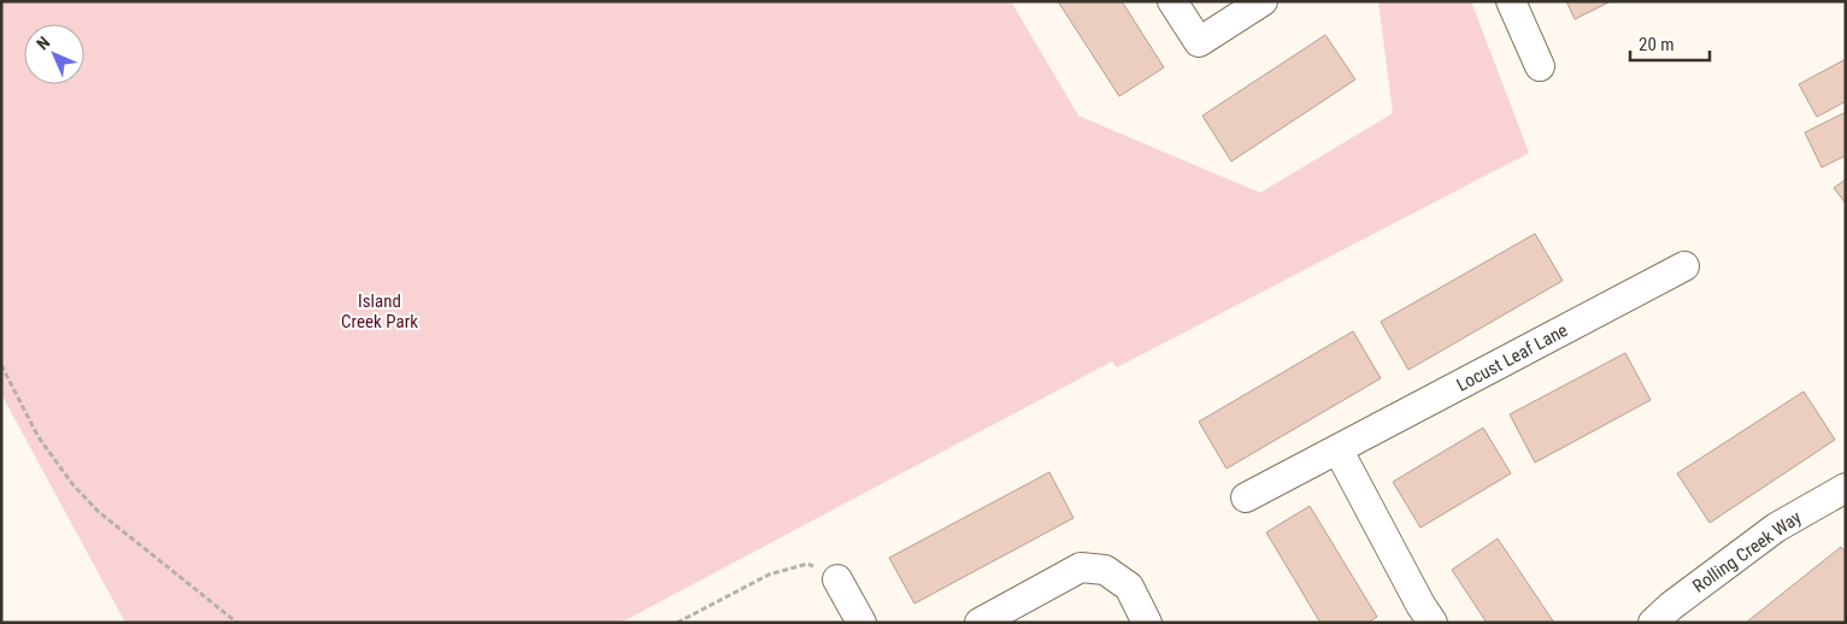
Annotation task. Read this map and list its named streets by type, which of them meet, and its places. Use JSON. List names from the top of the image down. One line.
{"streets":{"street":["Locust Leaf Lane","Rolling Creek Way"]},"parks":["Island Creek Park"],"scale_bar":"20 m","north":"top left"}
